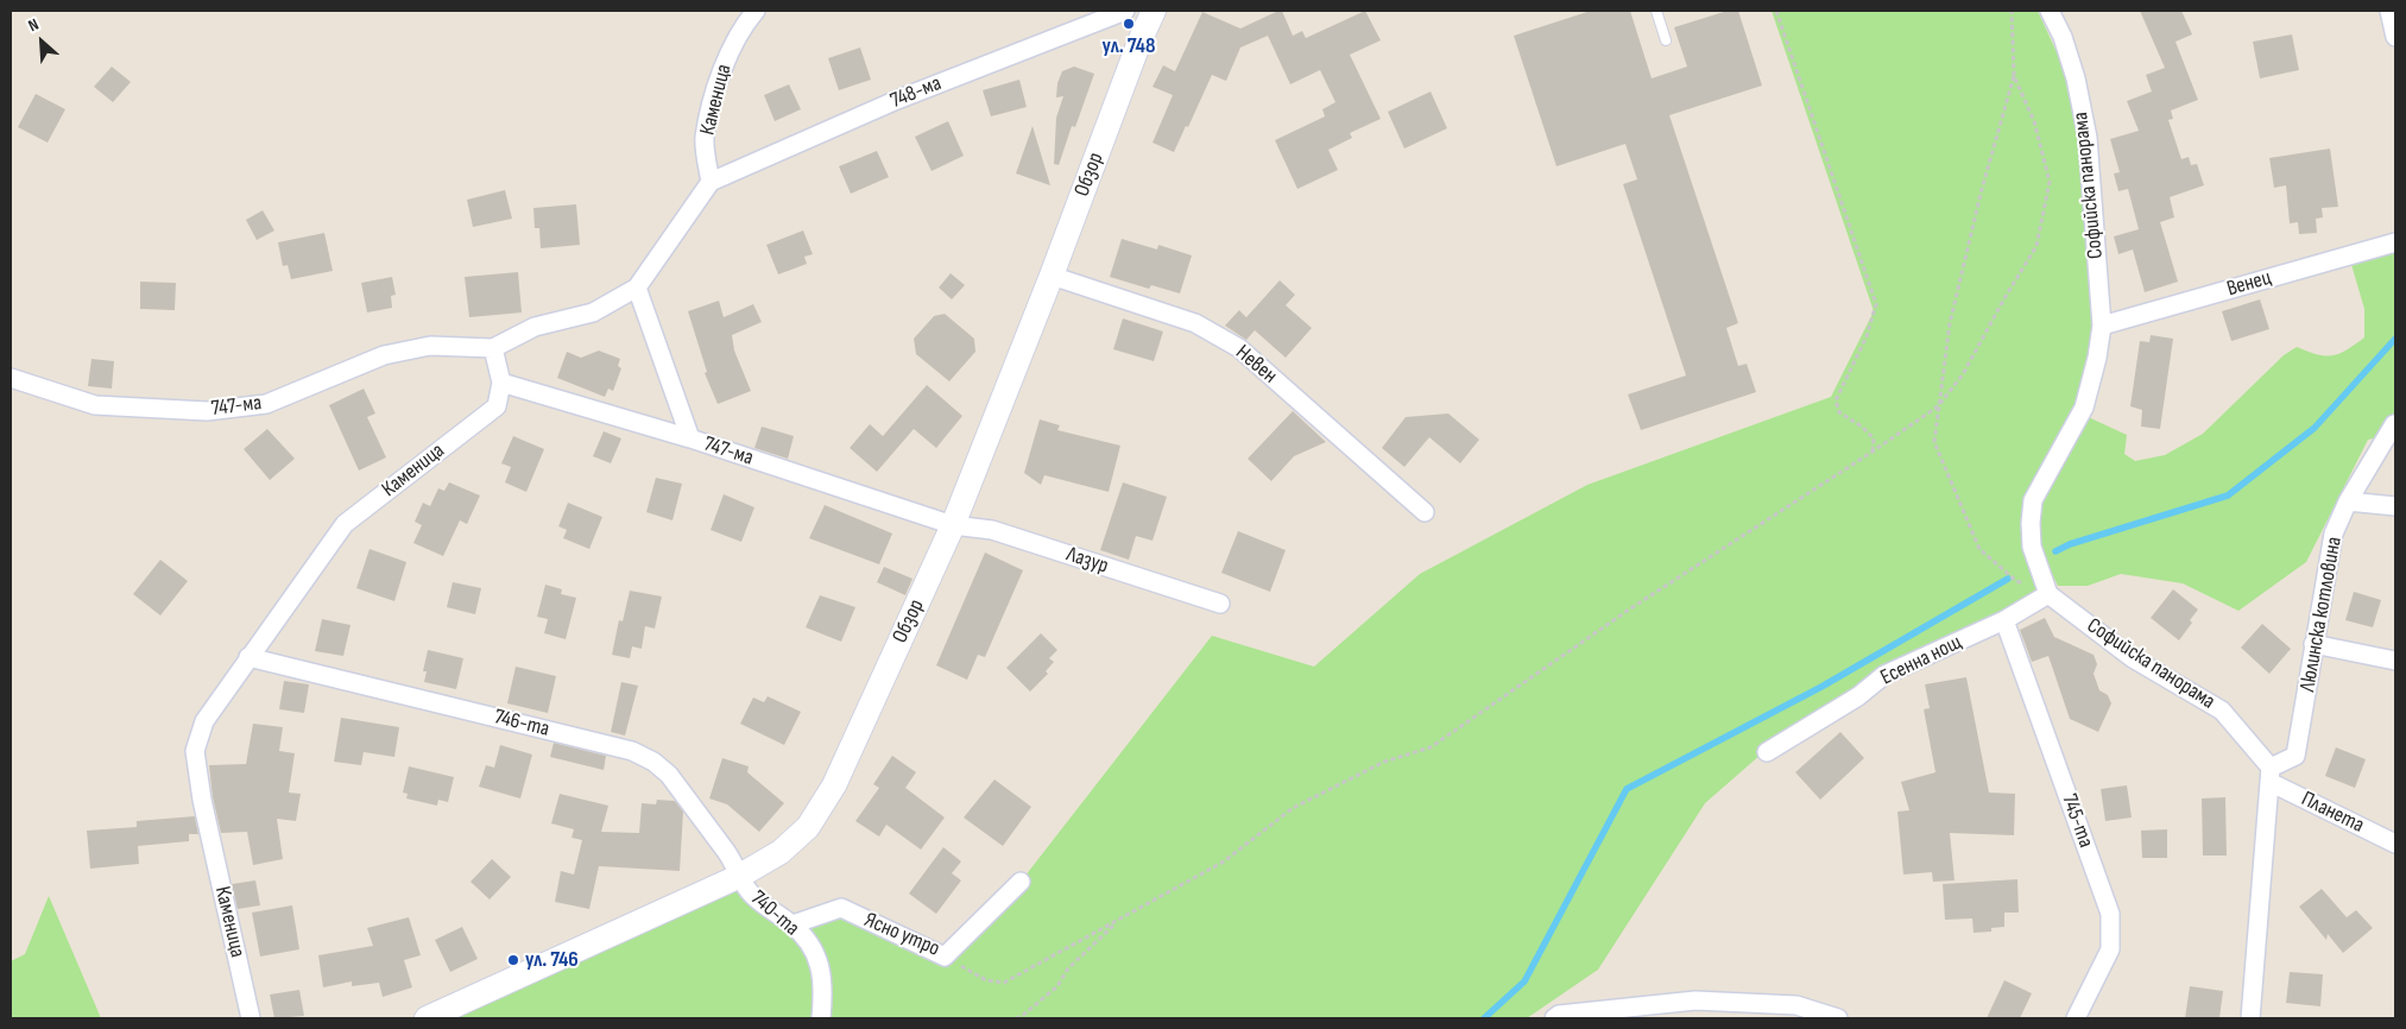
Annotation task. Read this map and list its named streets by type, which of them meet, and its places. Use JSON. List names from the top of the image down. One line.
{"streets":{"street":["748-ма","Каменица","Обзор","Софийска панорама","Венец","Невен","747-ма","Лазур","Люлинска котловина","Есенна нощ","746-та","Планета","745-та","740-та","Ясно утро"]},"crossings":[["748-ма","Каменица"],["Каменица","747-ма"],["Каменица","746-та"],["Обзор","Невен"],["Обзор","747-ма"],["Обзор","Лазур"],["Обзор","746-та"],["Обзор","740-та"],["Софийска панорама","Венец"],["Софийска панорама","Люлинска котловина"],["Софийска панорама","Есенна нощ"],["Софийска панорама","Планета"],["747-ма","Лазур"],["Люлинска котловина","Планета"],["Есенна нощ","745-та"],["746-та","740-та"],["740-та","Ясно утро"]],"places":["ул. 748","ул. 746"],"north":"top left"}
